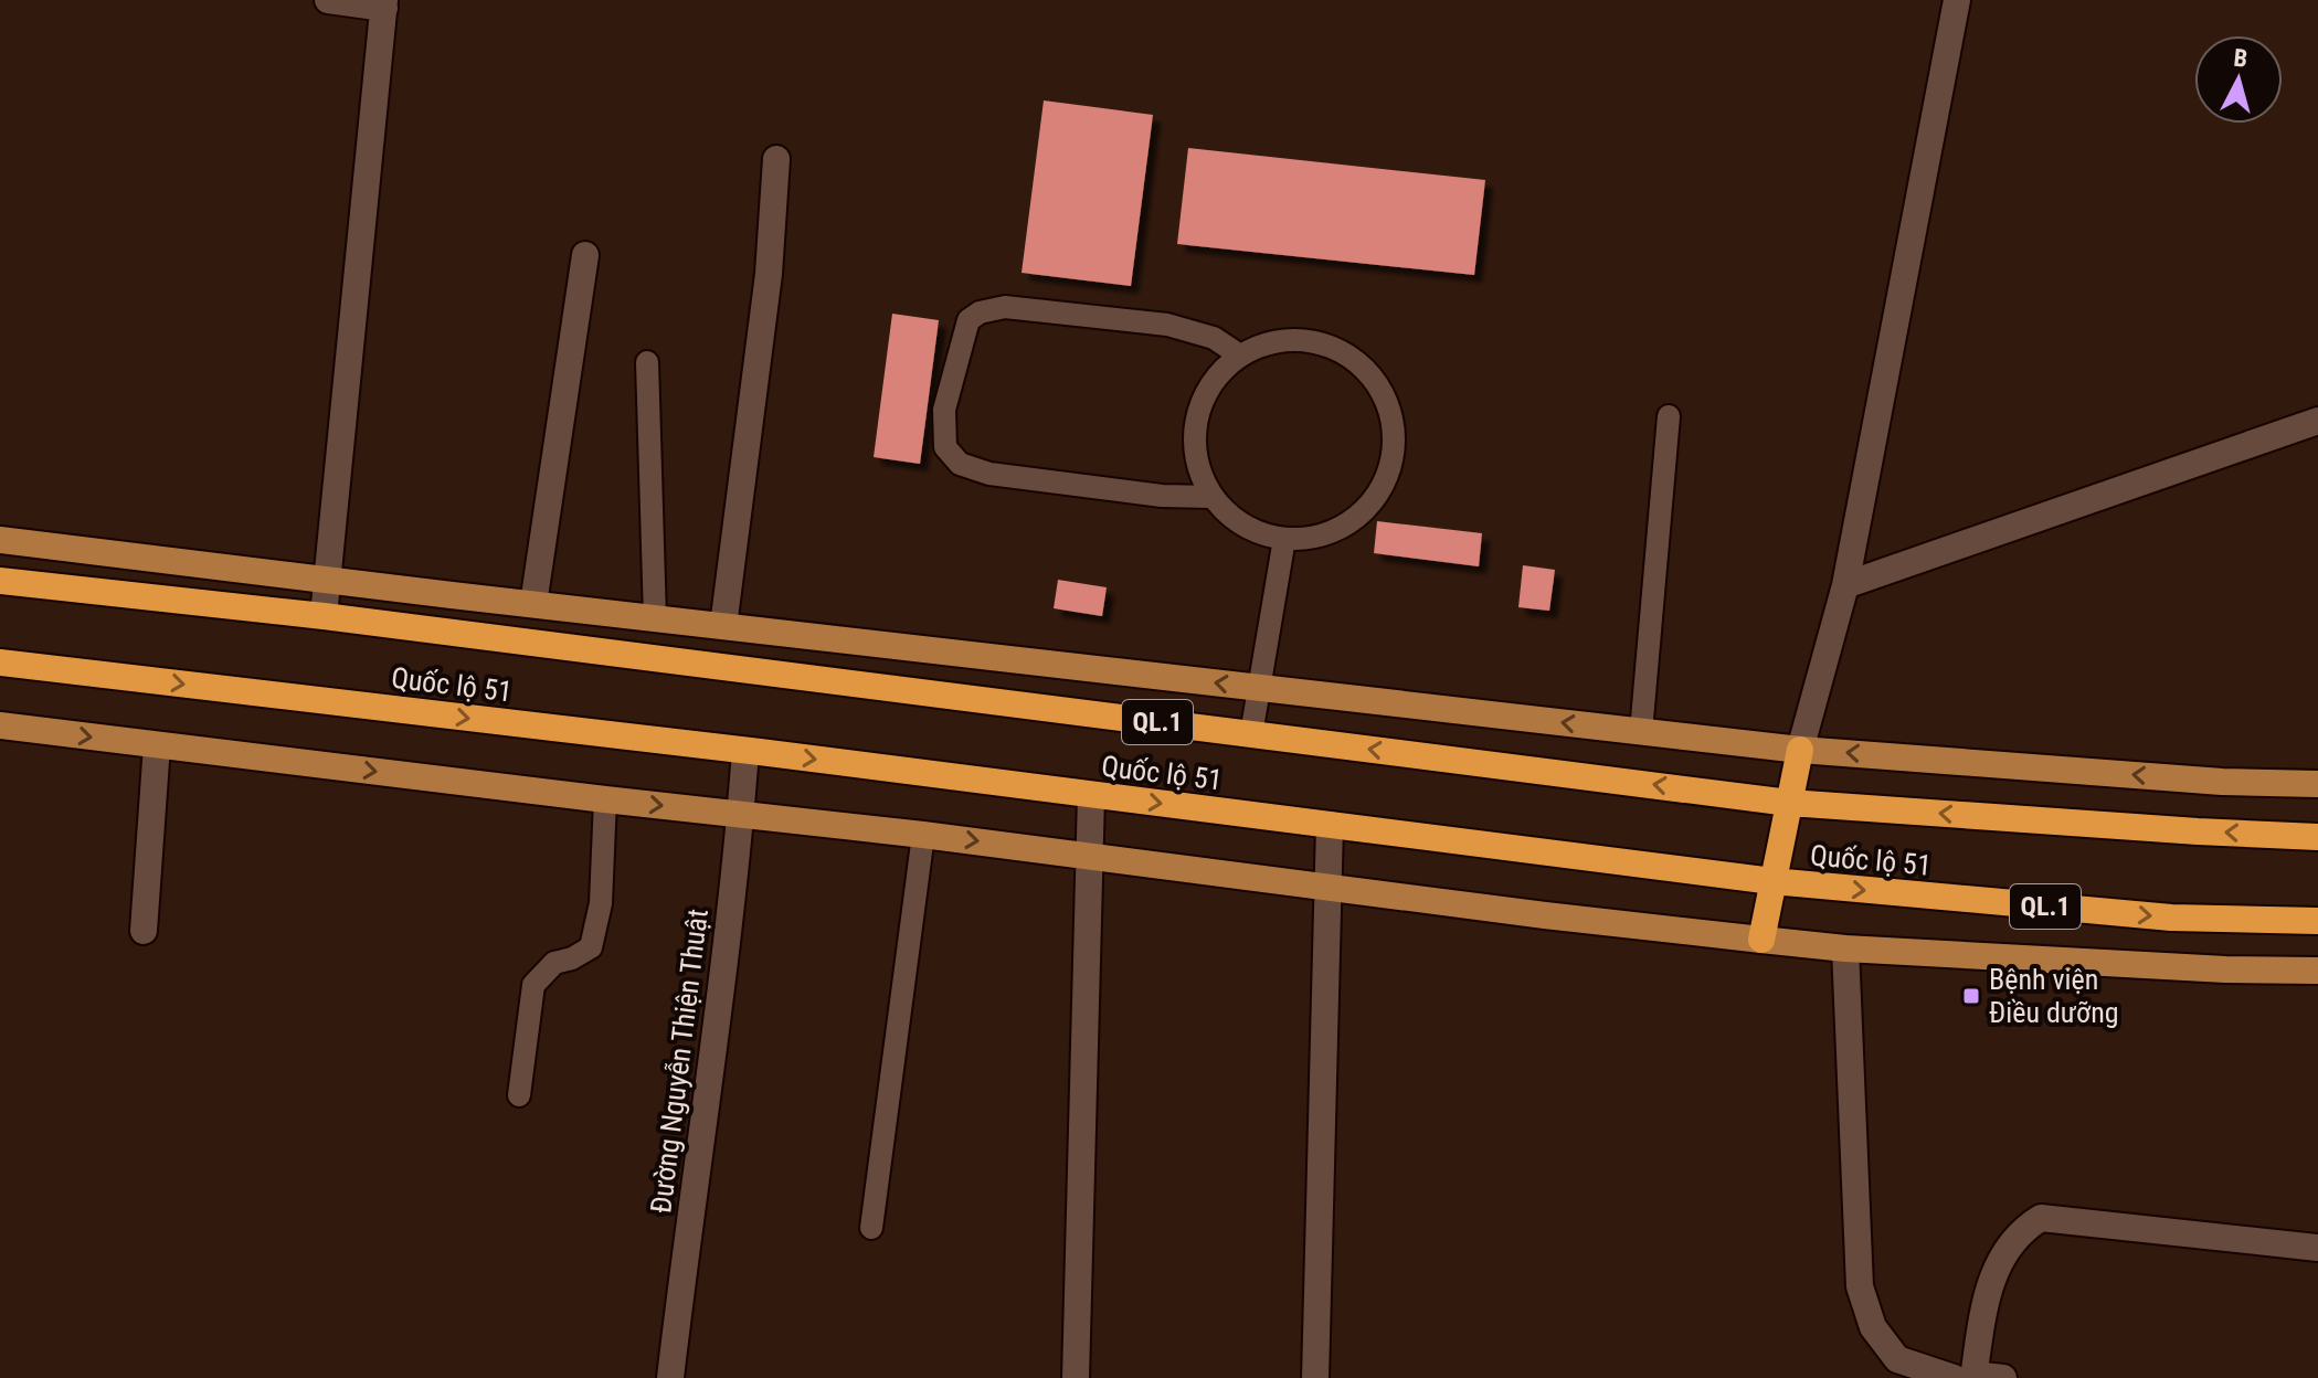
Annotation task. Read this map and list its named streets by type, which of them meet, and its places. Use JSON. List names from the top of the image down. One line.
{"streets":{"highway":["Quốc lộ 51","QL.1"],"street":["Đường Nguyễn Thiện Thuật"]},"crossings":[["Quốc lộ 51","Đường Nguyễn Thiện Thuật"],["QL.1","Đường Nguyễn Thiện Thuật"]],"places":{"transit":["Bệnh viện Điều dưỡng"]},"north":"top"}
